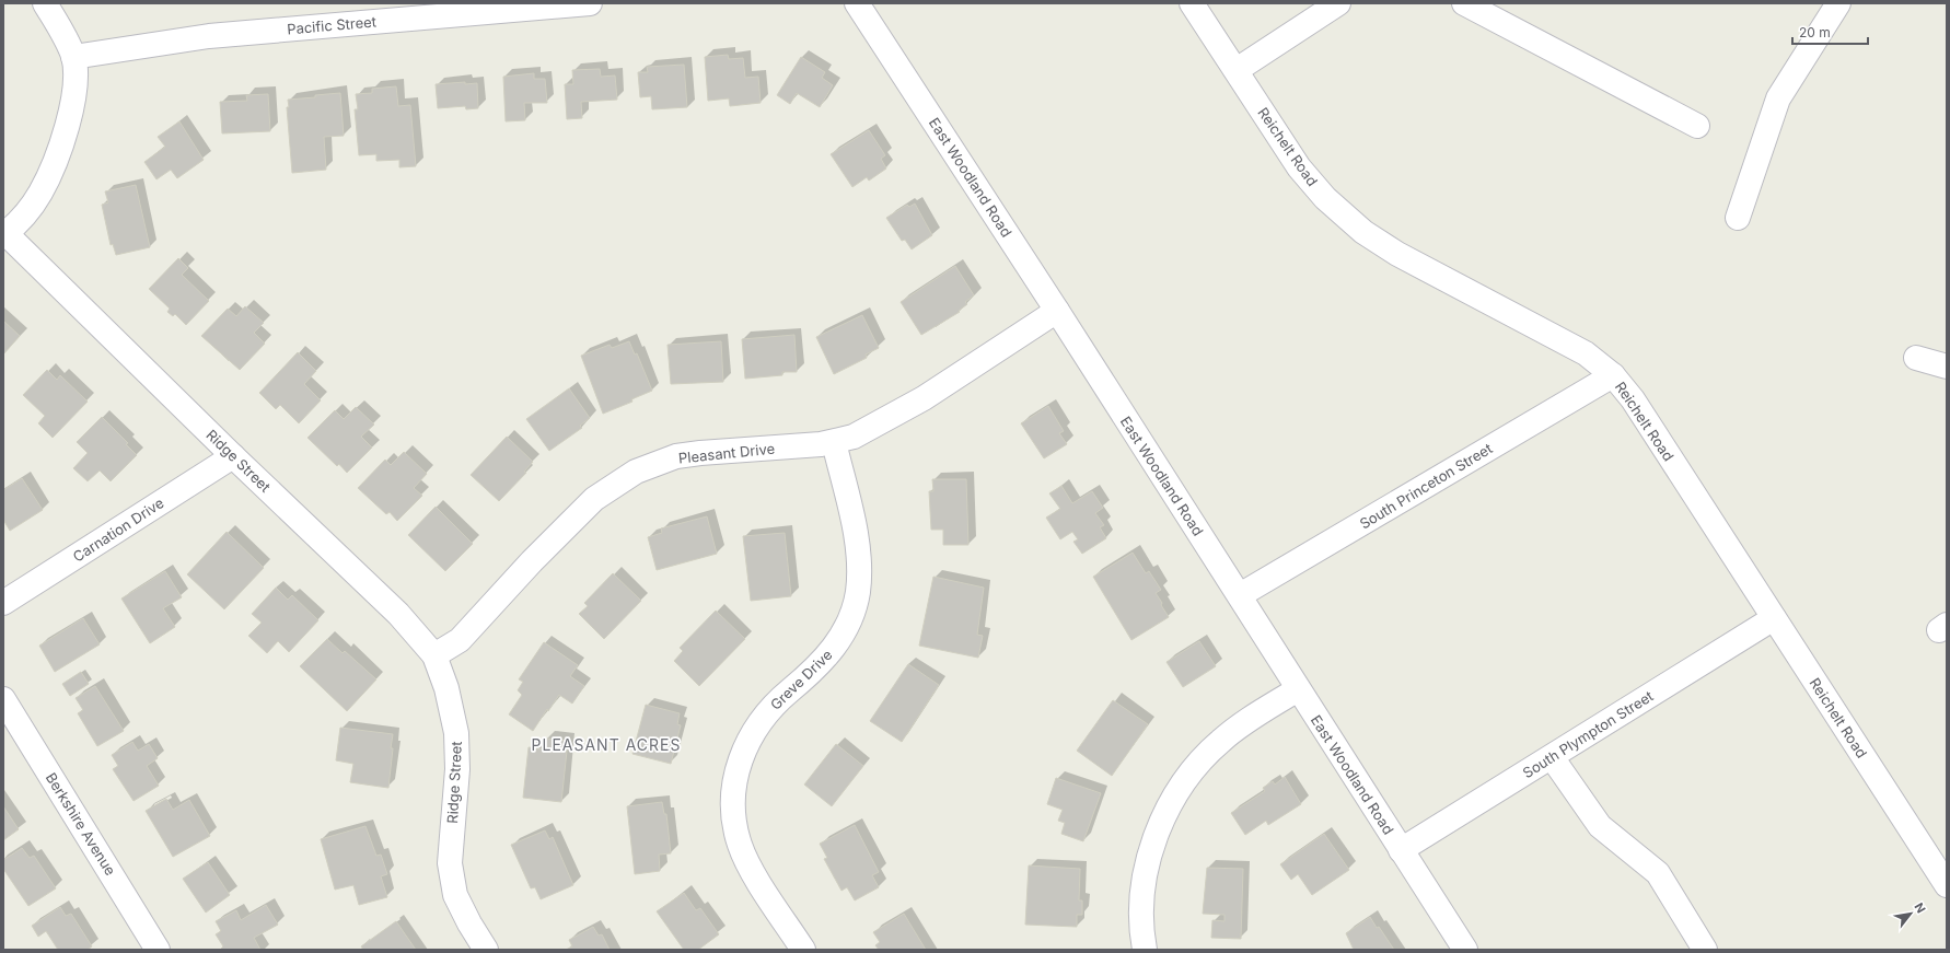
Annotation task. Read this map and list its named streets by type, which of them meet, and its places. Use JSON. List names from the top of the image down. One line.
{"streets":{"street":["Pacific Street","Reichelt Road","East Woodland Road","Pleasant Drive","Ridge Street","South Princeton Street","Carnation Drive","Greve Drive","South Plympton Street","Berkshire Avenue"]},"crossings":[["Pacific Street","Ridge Street"],["Reichelt Road","South Princeton Street"],["Reichelt Road","South Plympton Street"],["East Woodland Road","Pleasant Drive"],["East Woodland Road","South Princeton Street"],["East Woodland Road","South Plympton Street"],["Pleasant Drive","Ridge Street"],["Pleasant Drive","Greve Drive"],["Ridge Street","Carnation Drive"]],"districts":["PLEASANT ACRES"],"scale_bar":"20 m","north":"top right"}
